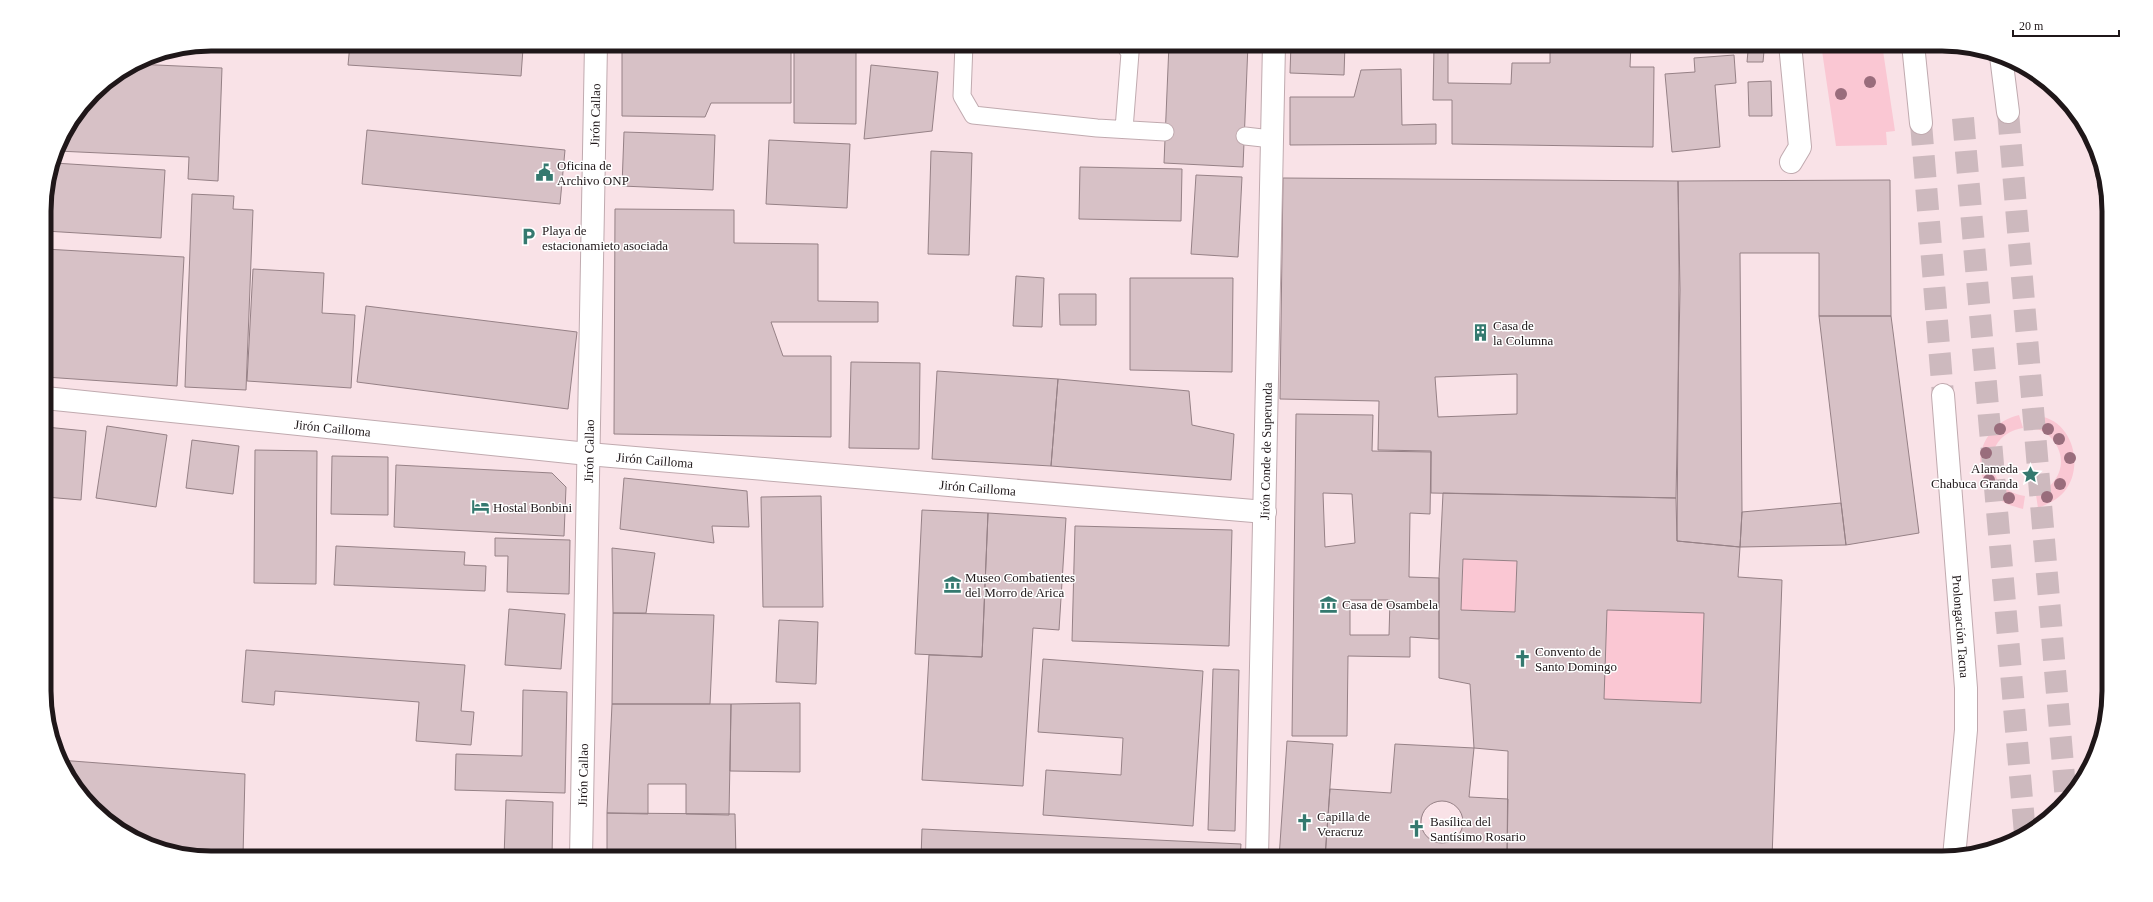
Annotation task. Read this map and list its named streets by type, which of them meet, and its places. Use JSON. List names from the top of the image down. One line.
{"streets":{"street":["Jirón Callao","Jirón Cailloma","Jirón Conde de Superunda","Prolongación Tacna"]},"crossings":[["Jirón Callao","Jirón Cailloma"],["Jirón Cailloma","Jirón Conde de Superunda"]],"places":{"public building":["Oficina de Archivo ONP"],"parking":["Playa de estacionamieto asociada"],"building":["Casa de la Columna"],"place":["Alameda Chabuca Granda"],"hotel":["Hostal Bonbini"],"museum":["Museo Combatientes del Morro de Arica","Casa de Osambela"],"church":["Convento de Santo Domingo","Capilla de Veracruz","Basílica del Santísimo Rosario"]},"scale_bar":"20 m"}
